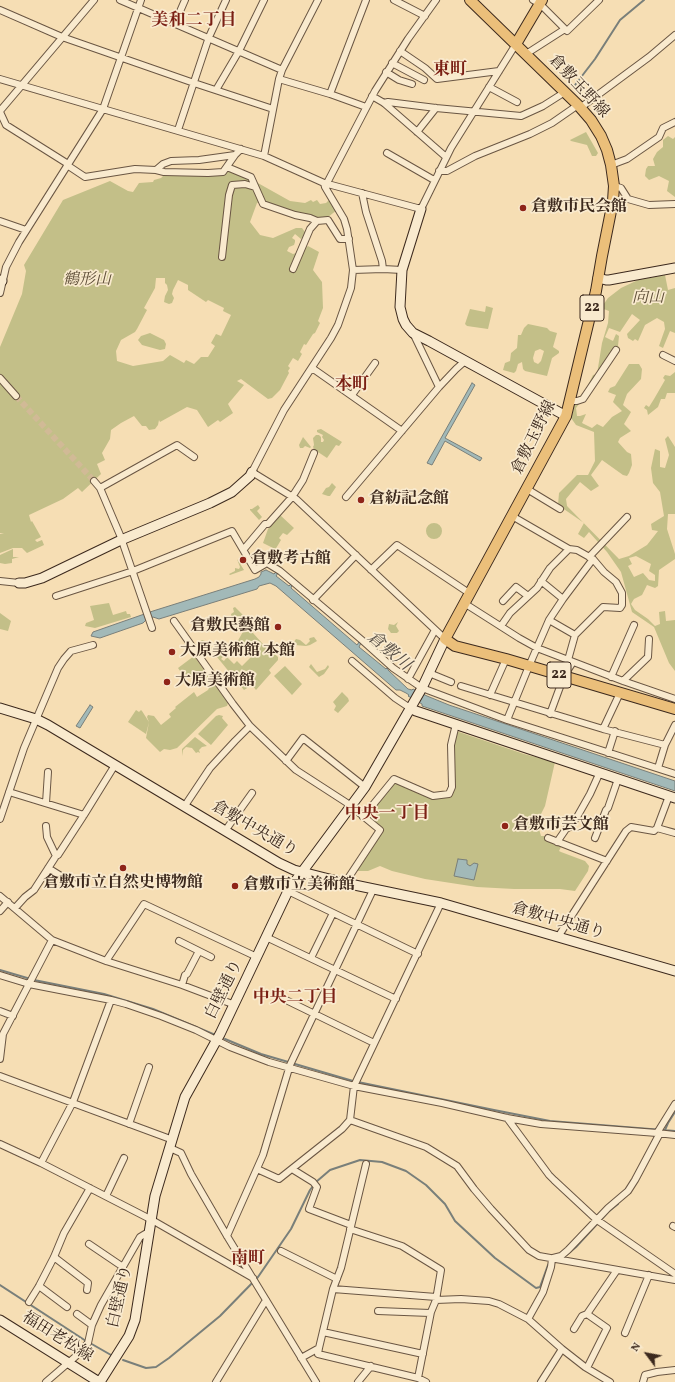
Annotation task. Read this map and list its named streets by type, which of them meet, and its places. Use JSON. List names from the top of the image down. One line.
{"streets":{"main road":["倉敷玉野線","22"],"street":["倉敷中央通り","白壁通り","福田老松線"]},"crossings":[["倉敷玉野線","22"],["倉敷玉野線","白壁通り"],["22","白壁通り"],["倉敷中央通り","白壁通り"],["白壁通り","福田老松線"]],"districts":["美和二丁目","東町","本町","中央一丁目","中央二丁目","南町"],"water":["倉敷川"],"parks":["鶴形山","向山"],"places":["倉敷市民会館","倉紡記念館","倉敷考古館","倉敷民藝館","大原美術館 本館","大原美術館","倉敷市芸文館","倉敷市立自然史博物館","倉敷市立美術館"],"north":"top left"}
